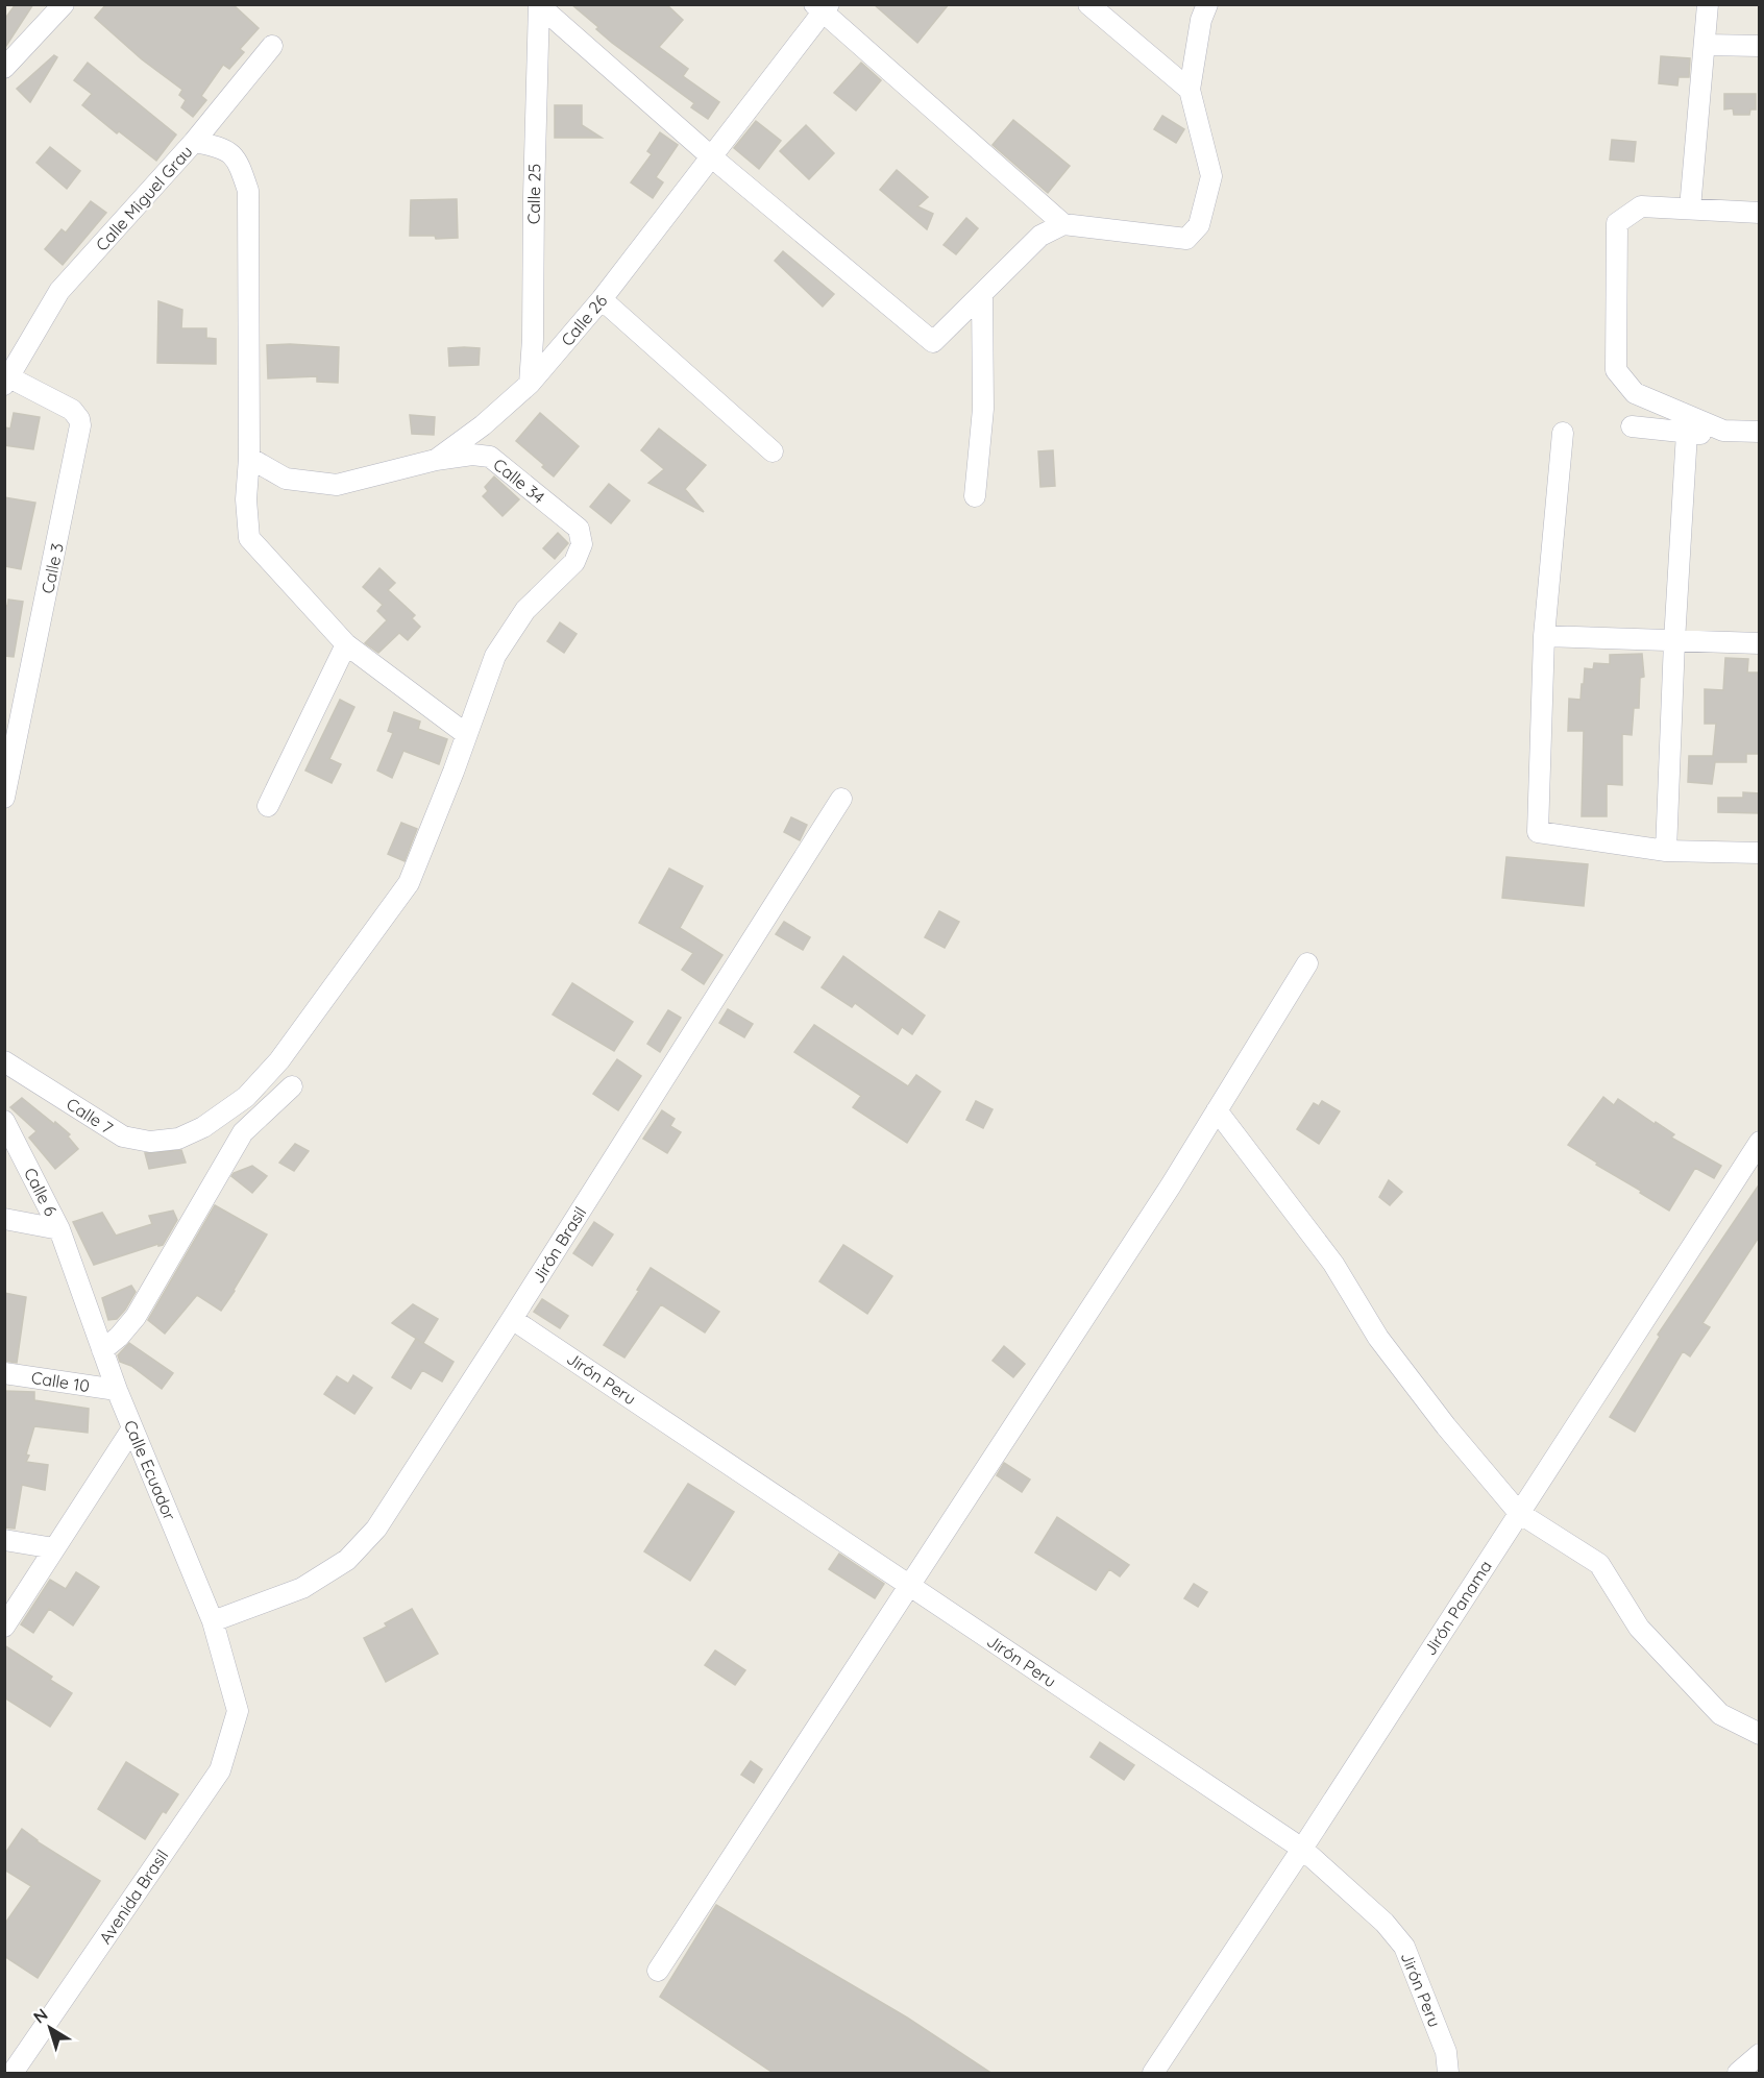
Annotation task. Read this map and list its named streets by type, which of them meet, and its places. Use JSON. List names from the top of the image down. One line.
{"streets":{"street":["Calle 25","Calle Miguel Grau","Calle 26","Calle 34","Calle 3","Calle 7","Calle 6","Jirón Brasil","Jirón Peru","Calle 10","Calle Ecuador","Jirón Panama","Avenida Brasil"]},"crossings":[["Calle 25","Calle 26"],["Calle Miguel Grau","Calle 26"],["Calle Miguel Grau","Calle 3"],["Calle Miguel Grau","Calle 7"],["Calle 26","Calle 34"],["Calle 34","Calle 7"],["Calle 6","Calle Ecuador"],["Jirón Brasil","Jirón Peru"],["Jirón Brasil","Calle Ecuador"],["Jirón Peru","Jirón Panama"],["Calle 10","Calle Ecuador"],["Calle Ecuador","Avenida Brasil"]],"north":"top left"}
